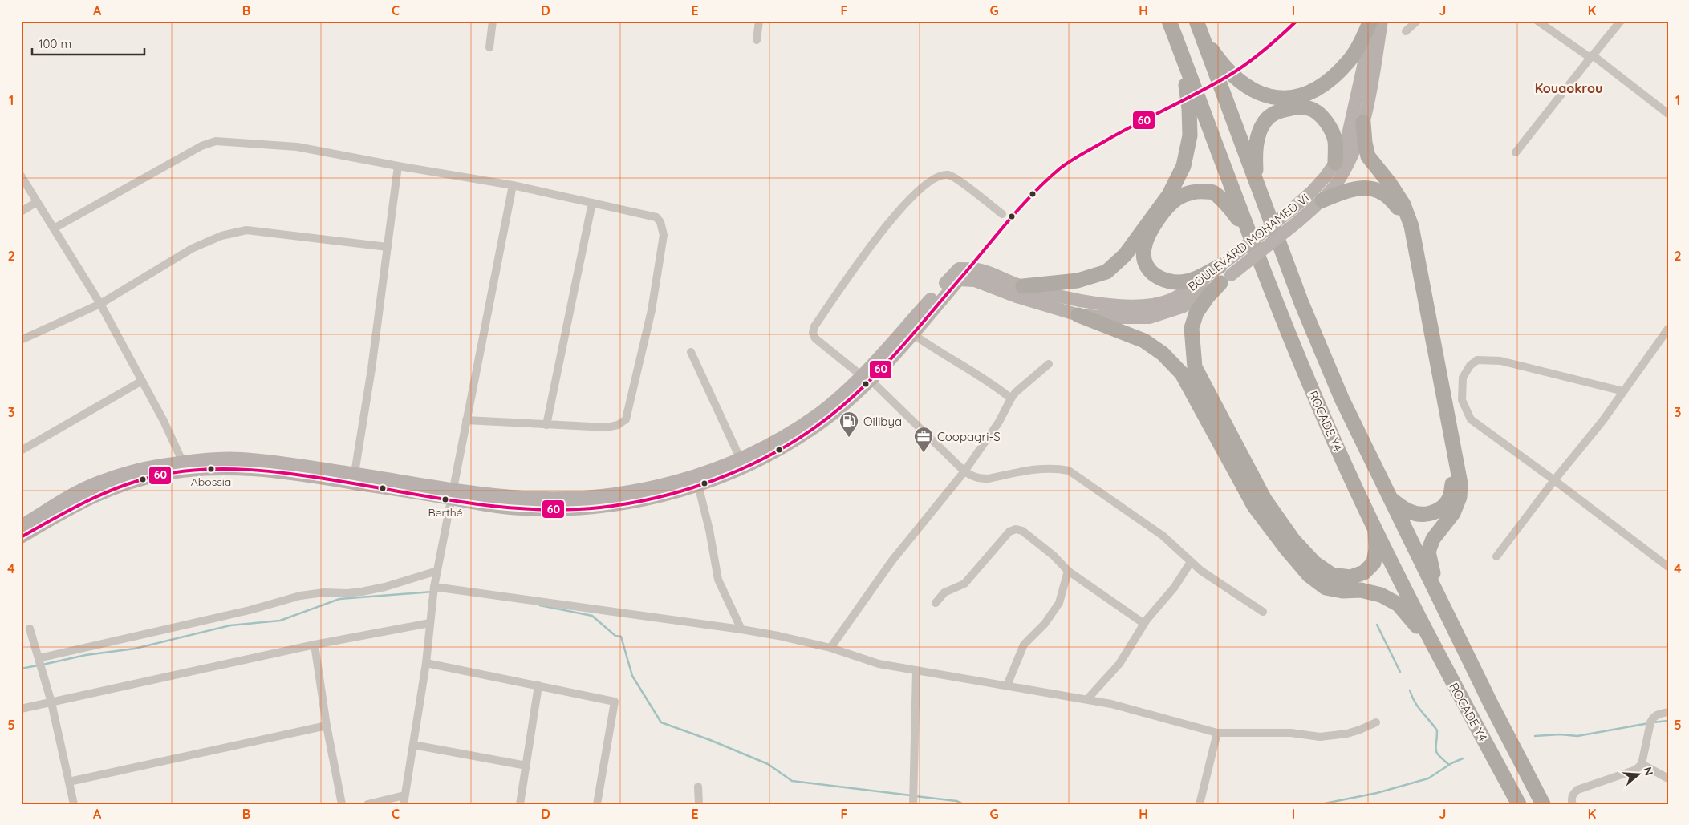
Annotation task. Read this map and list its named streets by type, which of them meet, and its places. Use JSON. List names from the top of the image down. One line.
{"streets":{"highway":["ROCADE Y4"],"main road":["BOULEVARD MOHAMED VI"]},"districts":["Kouaokrou"],"places":{"fuel station":["Oilibya"],"office":["Coopagri-S"],"other":["Abossia","Berthé"]},"lines":["transit line 60"],"scale_bar":"100 m","north":"right","grid":{"columns":["A","B","C","D","E","F","G","H","I","J","K"],"rows":["1","2","3","4","5"]}}
